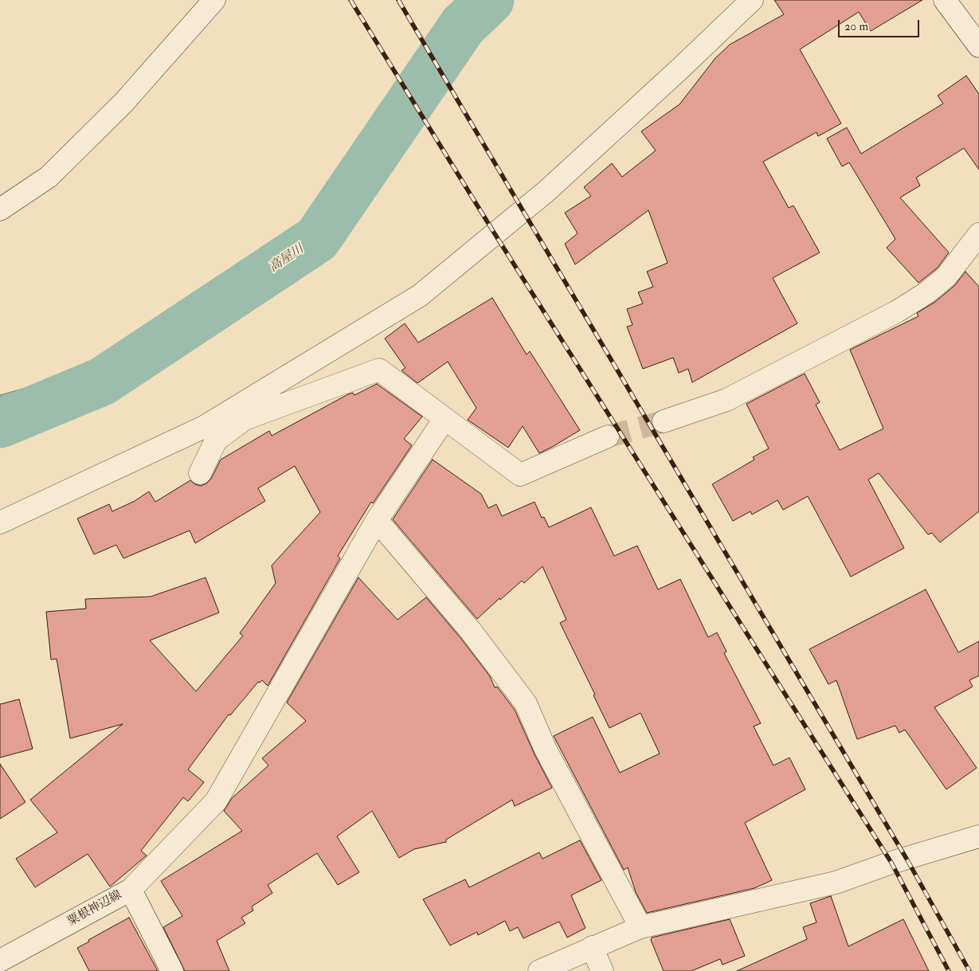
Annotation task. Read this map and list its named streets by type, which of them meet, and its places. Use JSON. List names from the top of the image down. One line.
{"streets":{"street":["粟根神辺線"]},"water":["高屋川"],"scale_bar":"20 m"}
